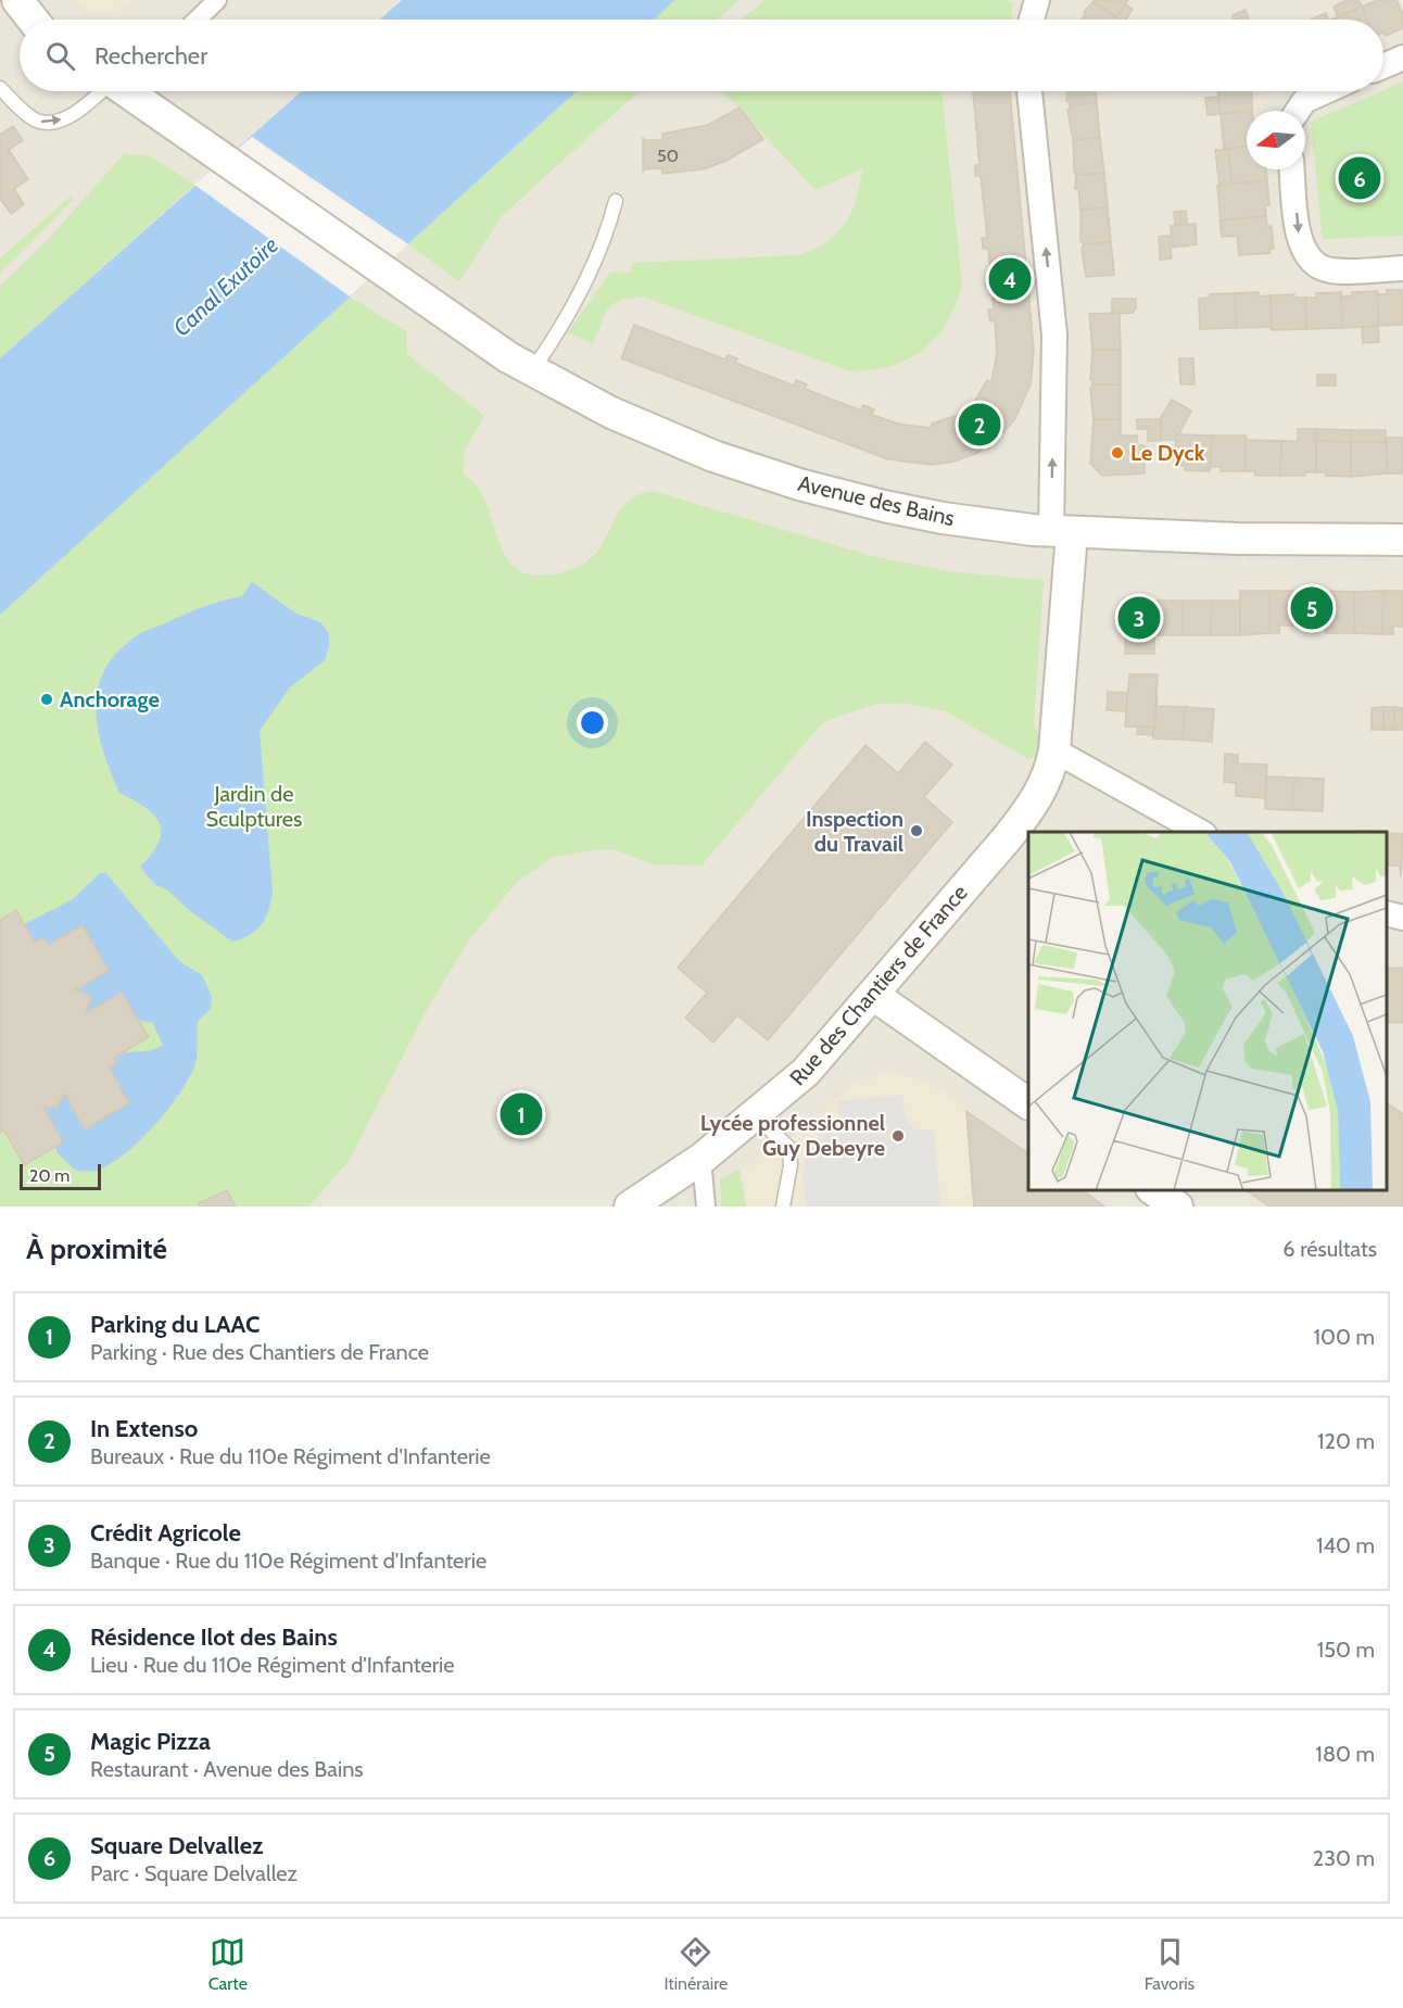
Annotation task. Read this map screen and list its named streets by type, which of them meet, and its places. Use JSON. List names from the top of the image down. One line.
{"streets":{"street":["Avenue des Bains","Rue des Chantiers de France"]},"crossings":[["Avenue des Bains","Rue des Chantiers de France"]],"water":["Canal Exutoire"],"parks":["Jardin de Sculptures"],"places":["Le Dyck","Anchorage","Inspection du Travail","Lycée professionnel Guy Debeyre"],"house_numbers":["50"],"scale_bar":"20 m","north":"left","page":{"search":"Rechercher","pins":["6","4","2","5","3","1"],"scale":"20 m","heading":["À proximité","6 résultats"],"list":[{"mark":"1","name":"Parking du LAAC","note":"Parking · Rue des Chantiers de France","value":"100 m"},{"mark":"2","name":"In Extenso","note":"Bureaux · Rue du 110e Régiment d'Infanterie","value":"120 m"},{"mark":"3","name":"Crédit Agricole","note":"Banque · Rue du 110e Régiment d'Infanterie","value":"140 m"},{"mark":"4","name":"Résidence Ilot des Bains","note":"Lieu · Rue du 110e Régiment d'Infanterie","value":"150 m"},{"mark":"5","name":"Magic Pizza","note":"Restaurant · Avenue des Bains","value":"180 m"},{"mark":"6","name":"Square Delvallez","note":"Parc · Square Delvallez","value":"230 m"}],"nav":["Carte","Itinéraire","Favoris"]}}
